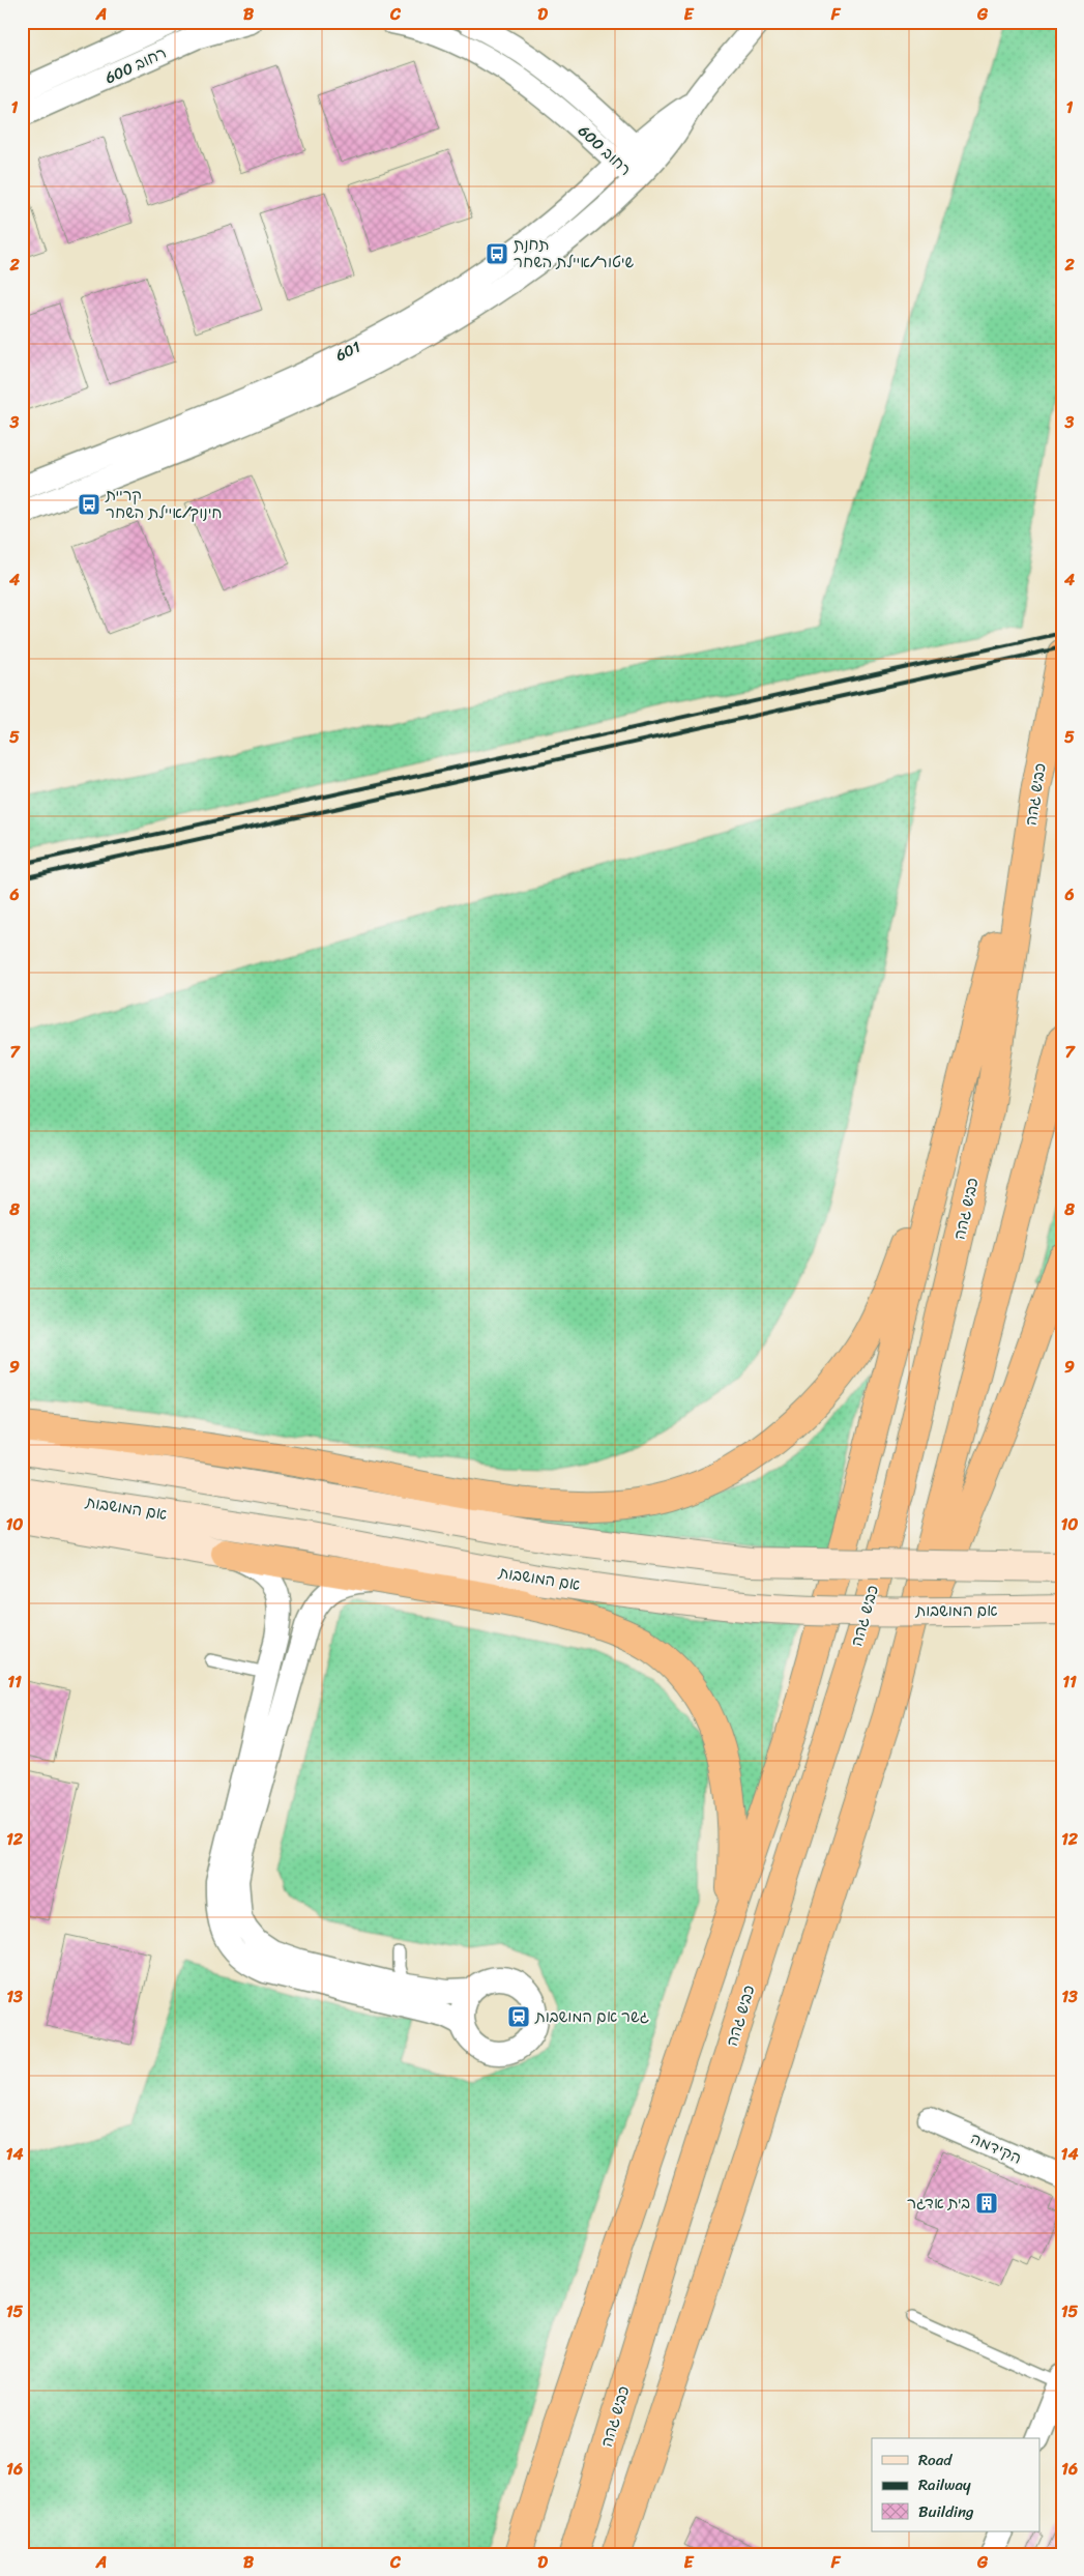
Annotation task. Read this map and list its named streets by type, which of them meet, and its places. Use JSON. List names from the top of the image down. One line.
{"streets":{"highway":["כביש גהה"],"main road":["אם המושבות"],"street":["רחוב 600","601","הקידמה"]},"crossings":[["רחוב 600","601"]],"places":{"bus stop":["תחנת שיטור/איילת השחר","קריית חינוך/איילת השחר"],"station":["גשר אם המושבות"],"building":["בית אדגר"]},"legend":["Road","Railway","Building"],"grid":{"columns":["A","B","C","D","E","F","G"],"rows":["1","2","3","4","5","6","7","8","9","10","11","12","13","14","15","16"]}}
